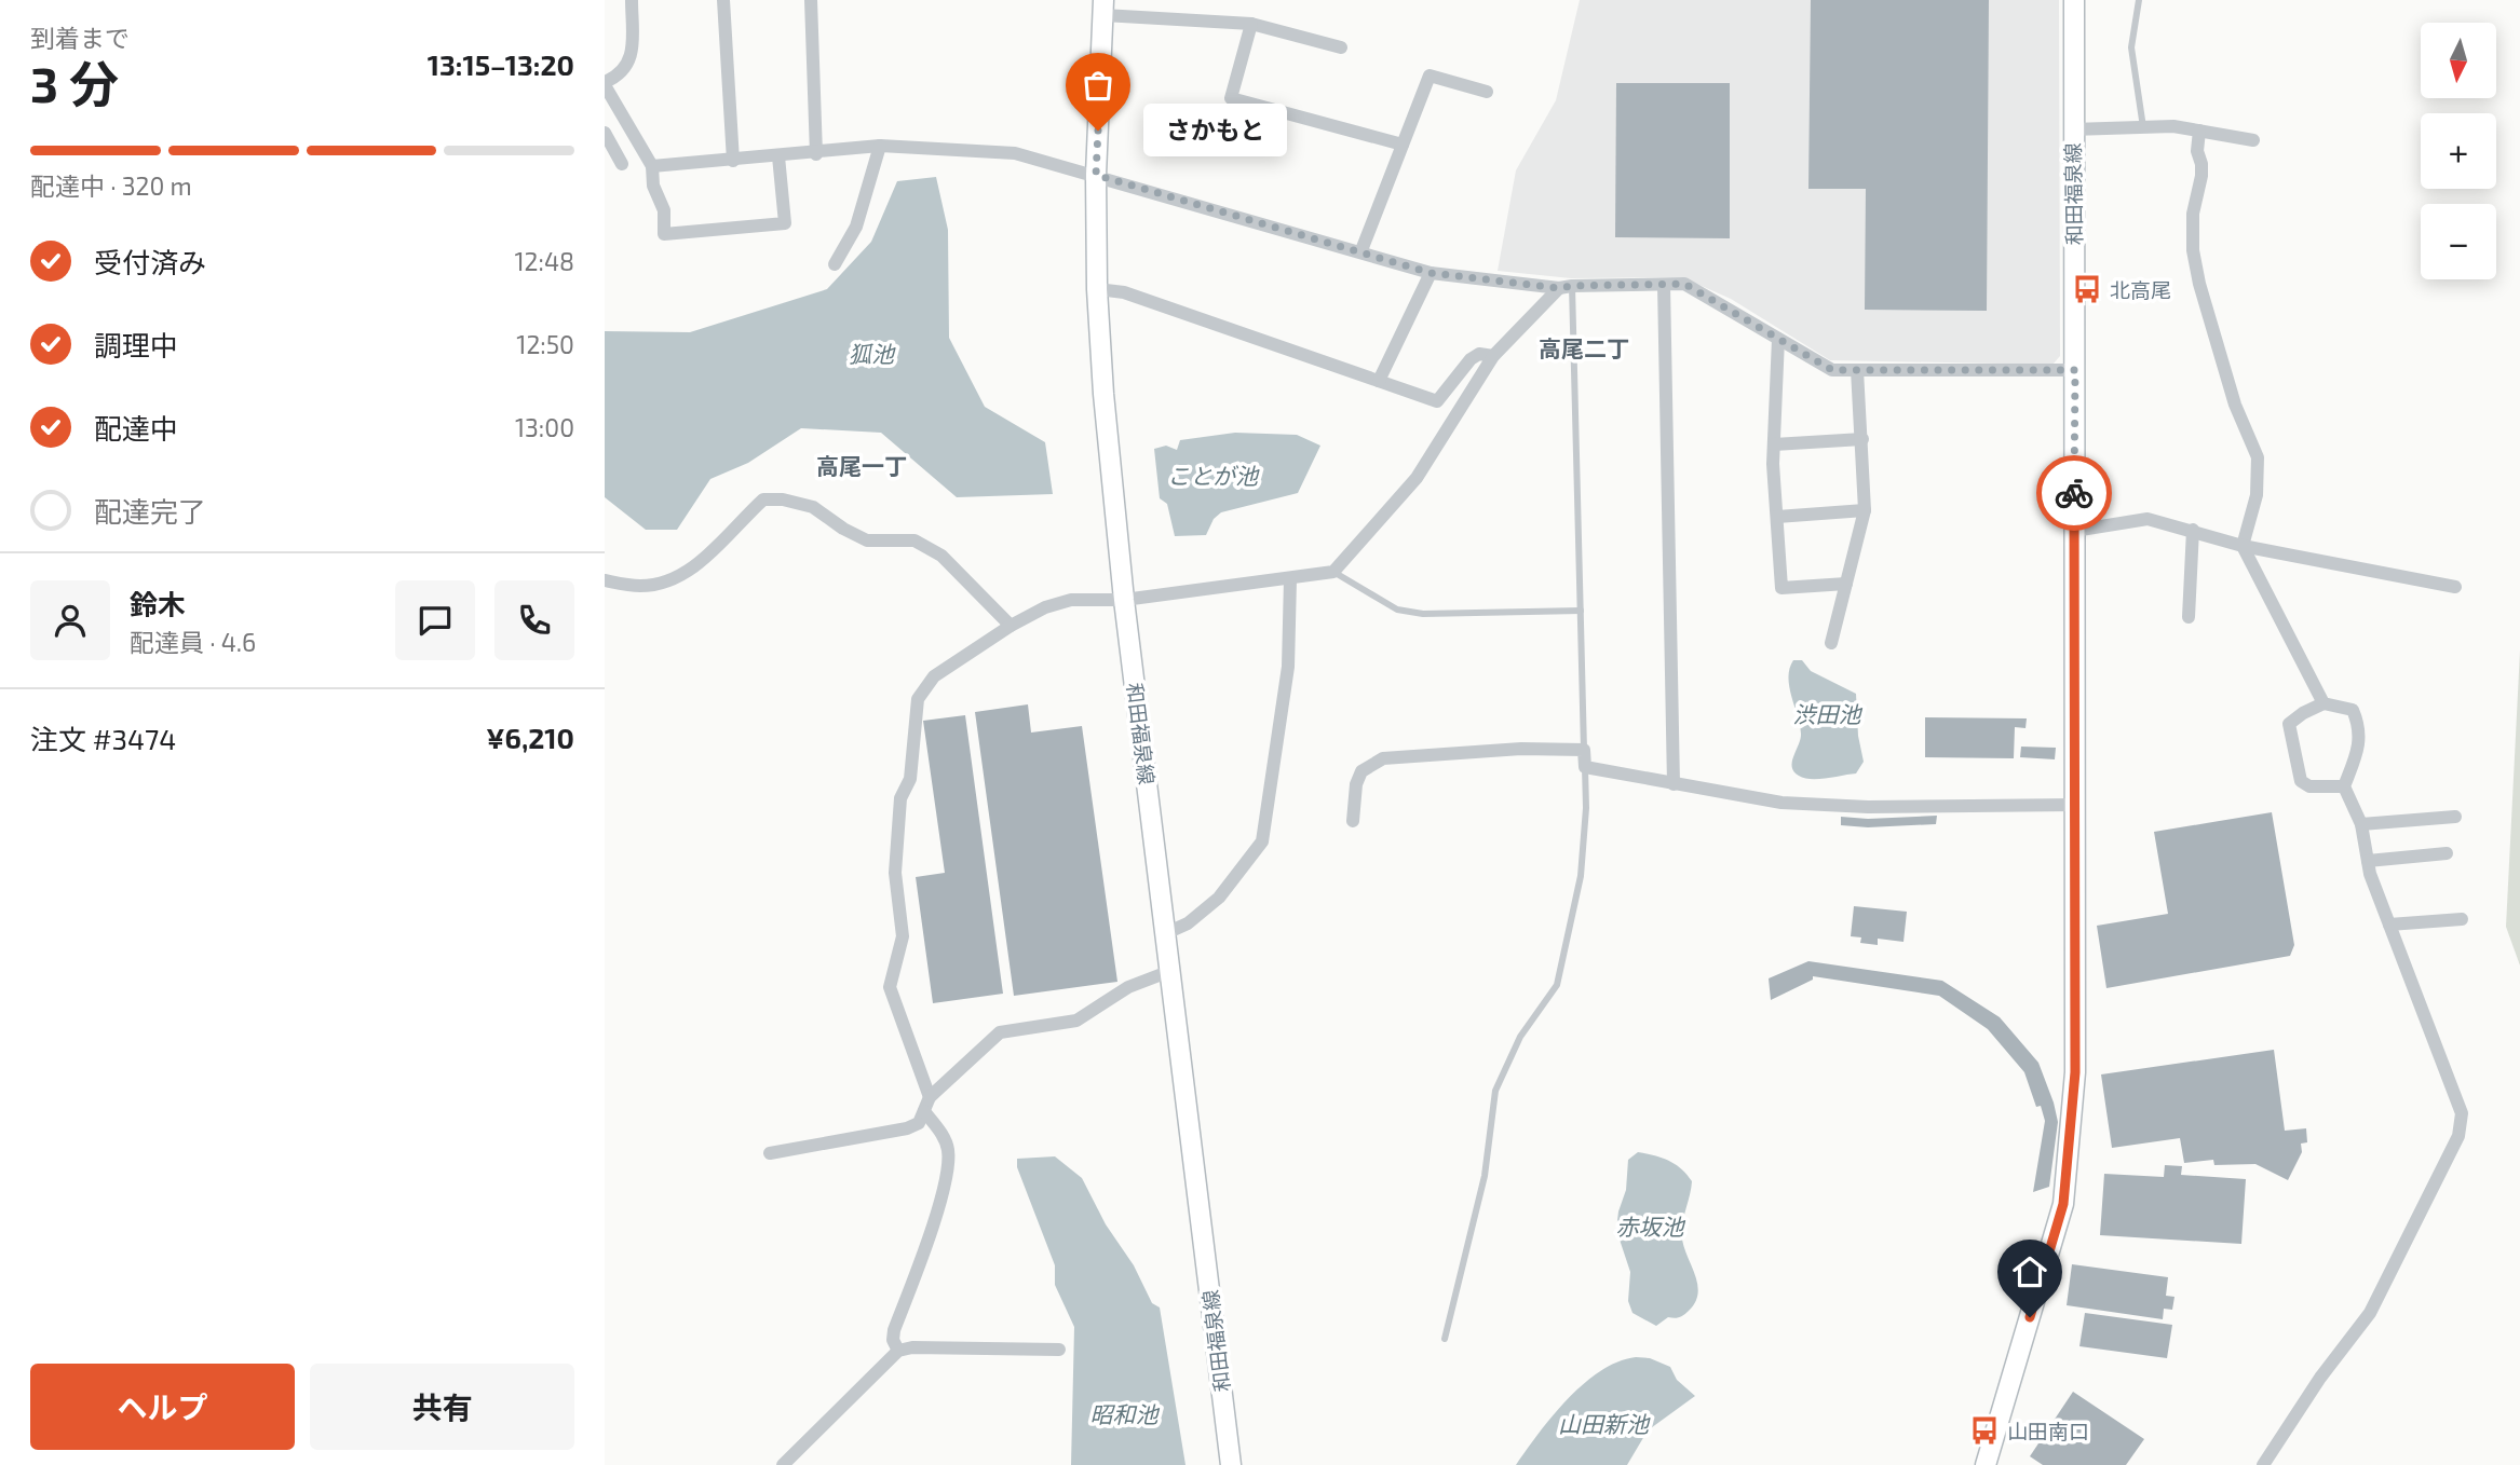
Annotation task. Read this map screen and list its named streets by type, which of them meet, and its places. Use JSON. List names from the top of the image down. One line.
{"streets":{"main road":["和田福泉線"]},"districts":["高尾二丁","高尾一丁"],"water":["狐池","ことが池","渋田池","赤坂池","昭和池","山田新池"],"places":{"other":["さかもと"],"bus stop":["北高尾","山田南口"]},"north":"bottom","page":{"heading":["3 分","到着まで","13:15–13:20"],"panel":["鈴木","配達員 · 4.6","注文 #3474","¥6,210"],"map_buttons":["+","−"],"bubble":"さかもと","bar":"配達中 · 320 m","list":[["受付済み","12:48"],["調理中","12:50"],["配達中","13:00"],"配達完了"],"buttons":["ヘルプ","共有"]}}
